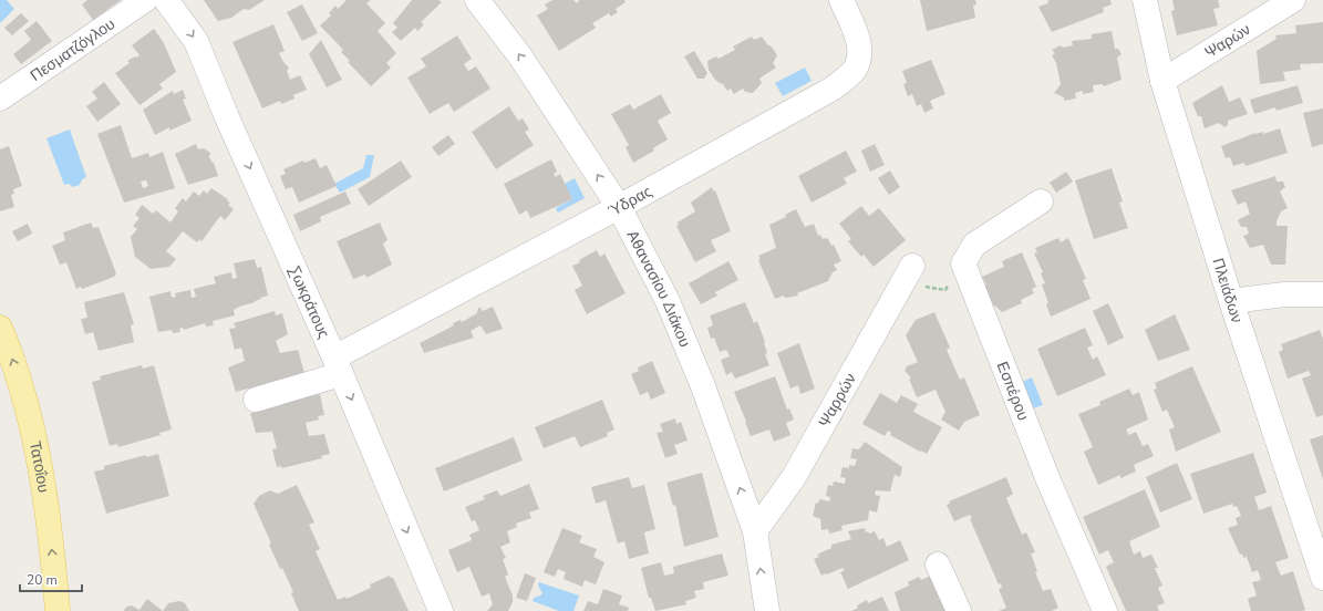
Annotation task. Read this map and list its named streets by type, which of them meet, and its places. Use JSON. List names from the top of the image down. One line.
{"streets":{"main road":["Τατοΐου"],"street":["Ψαρών","Πεσματζόγλου","Ύδρας","Αθανασίου Διάκου","Πλειάδων","Σωκράτους","Εσπέρου","Ψαρρών"]},"crossings":[["Ψαρών","Πλειάδων"],["Ύδρας","Αθανασίου Διάκου"],["Ύδρας","Σωκράτους"],["Αθανασίου Διάκου","Ψαρρών"]],"one_way":["Αθανασίου Διάκου","Σωκράτους","Τατοΐου"],"scale_bar":"20 m"}
